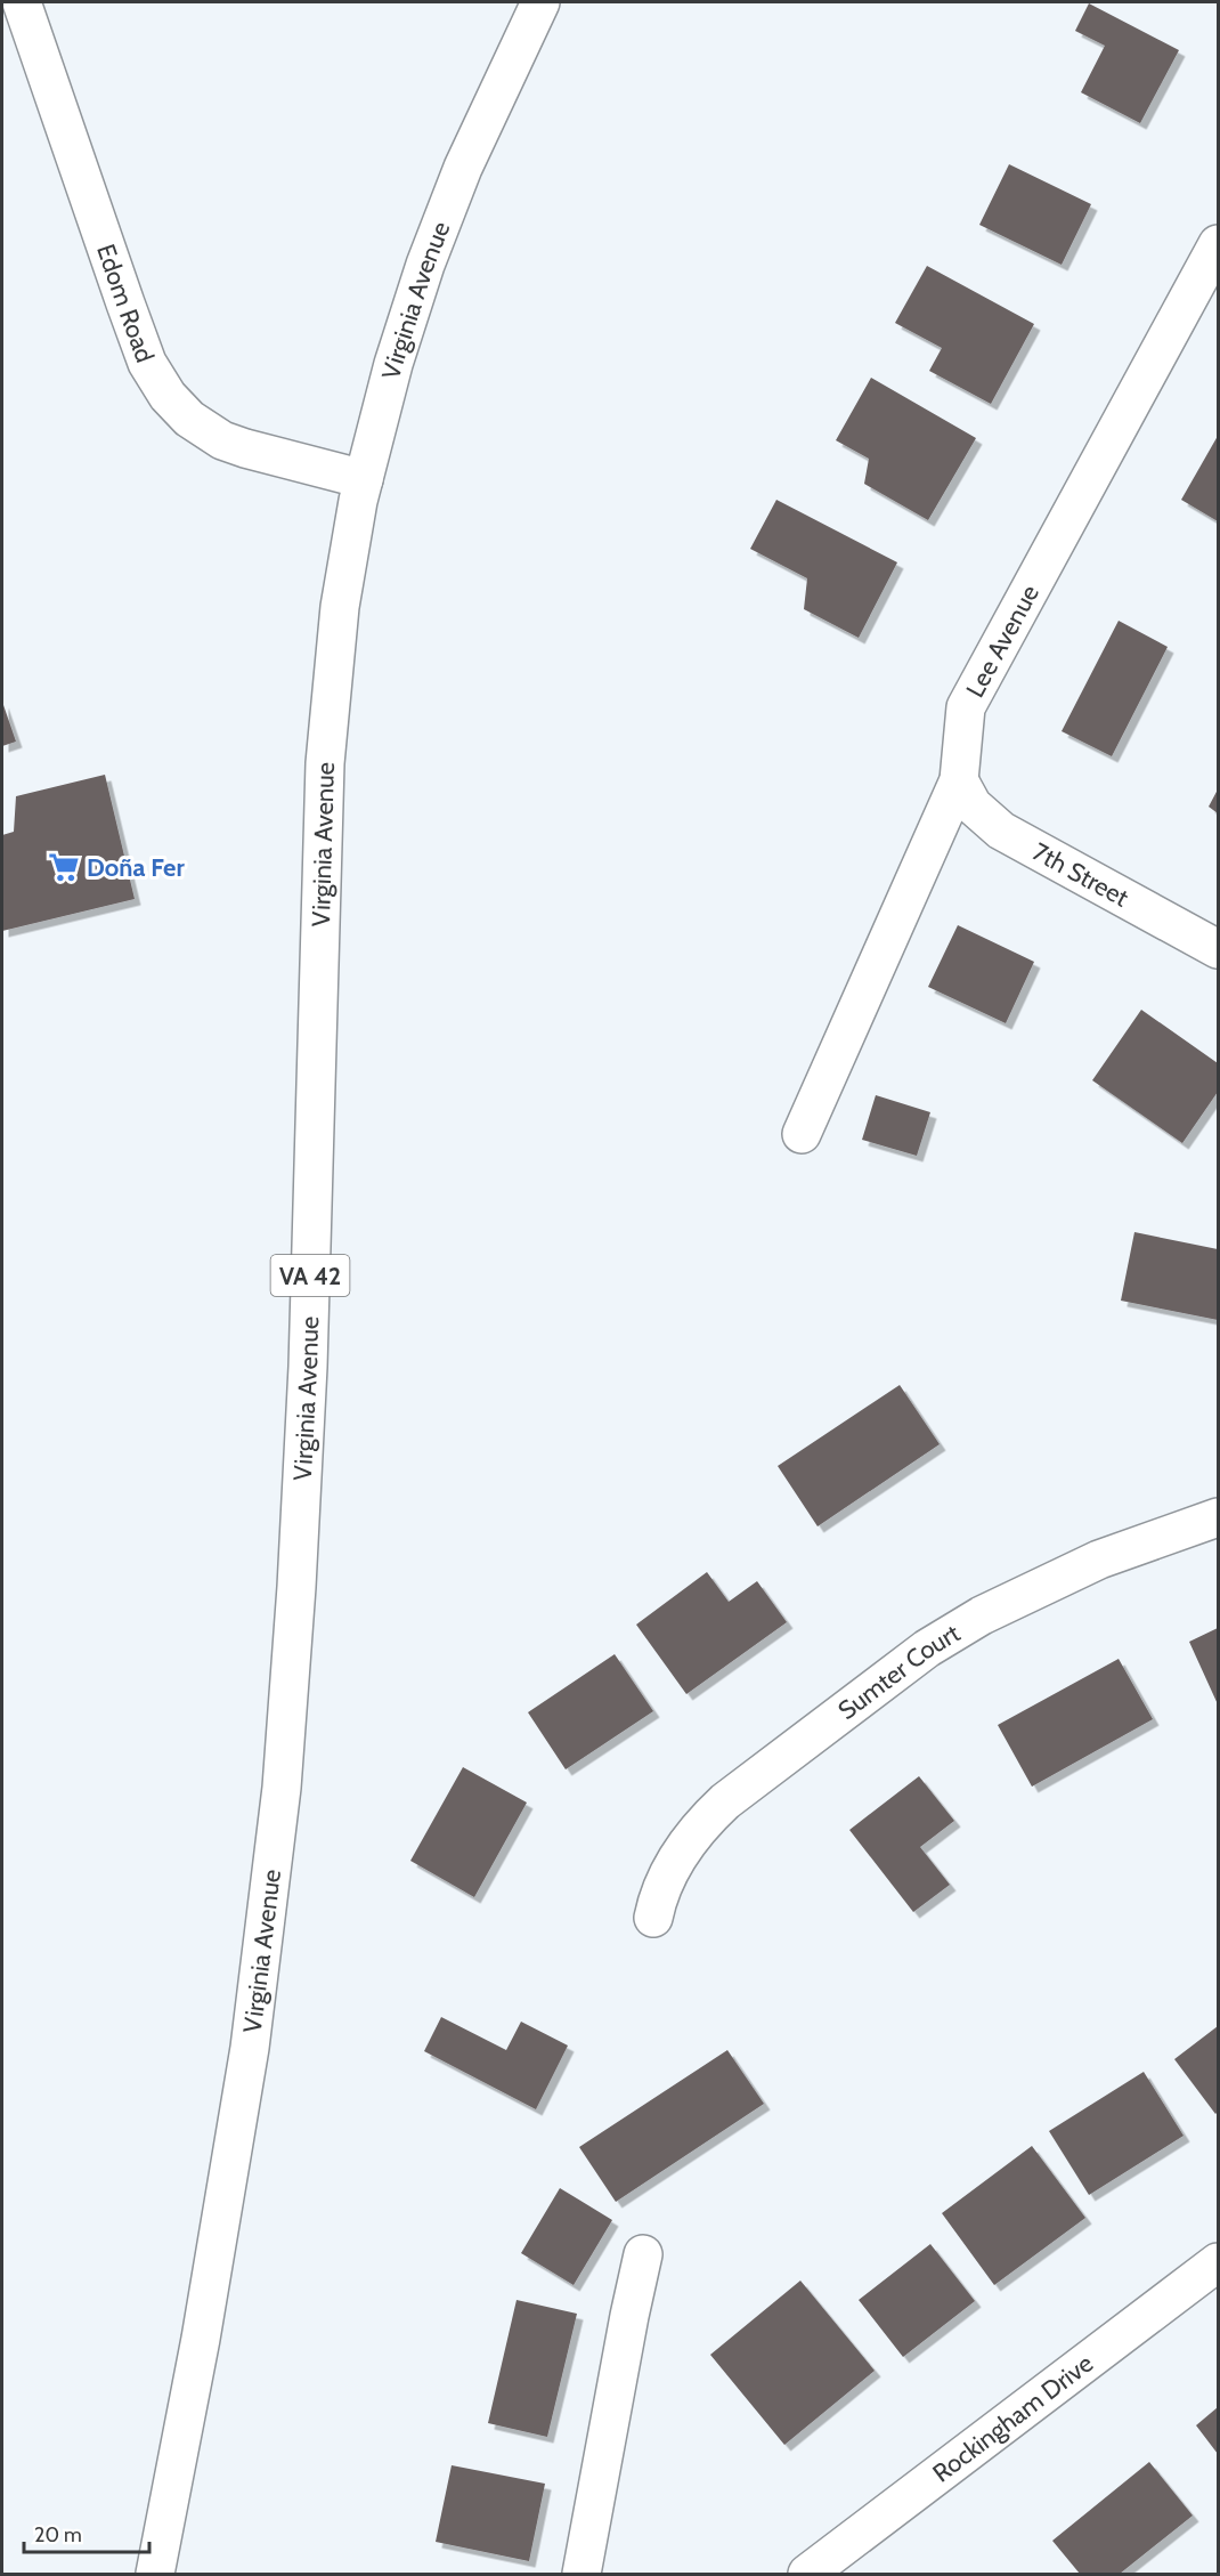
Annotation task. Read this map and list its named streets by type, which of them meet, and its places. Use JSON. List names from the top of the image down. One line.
{"streets":{"street":["Virginia Avenue","Edom Road","Lee Avenue","7th Street","VA 42","Sumter Court","Rockingham Drive"]},"crossings":[["Virginia Avenue","Edom Road"],["Lee Avenue","7th Street"]],"places":{"supermarket":["Doña Fer"]},"scale_bar":"20 m"}
